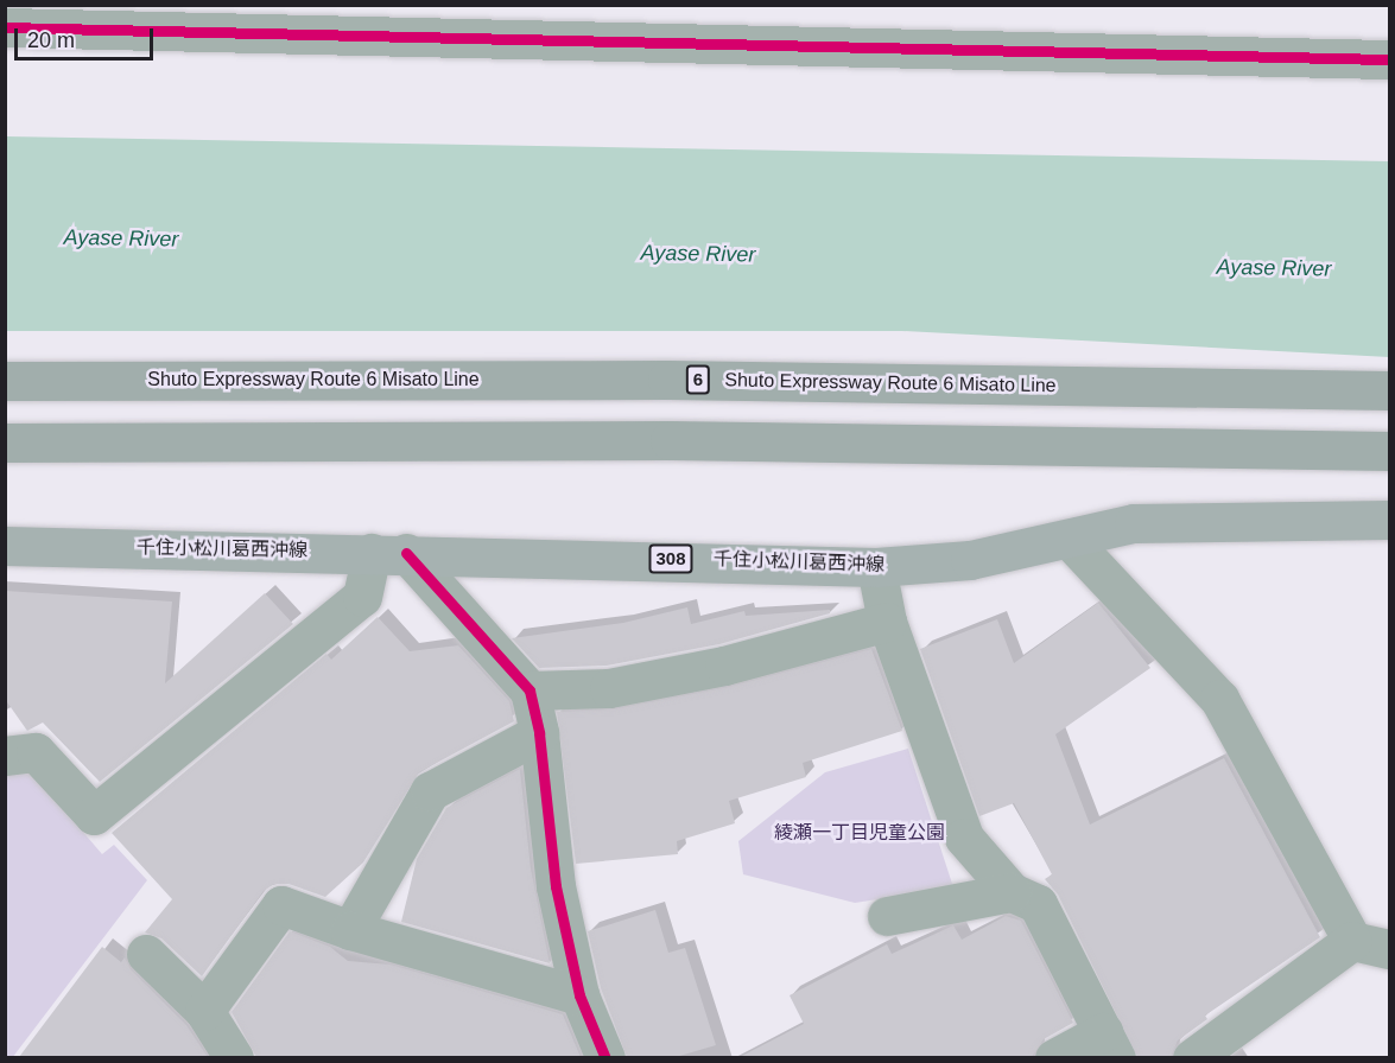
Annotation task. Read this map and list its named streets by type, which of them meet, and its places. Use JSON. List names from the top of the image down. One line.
{"streets":{"highway":["Shuto Expressway Route 6 Misato Line","6"],"main road":["千住小松川葛西沖線","308"]},"water":["Ayase River"],"parks":["綾瀬一丁目児童公園"],"scale_bar":"20 m"}
